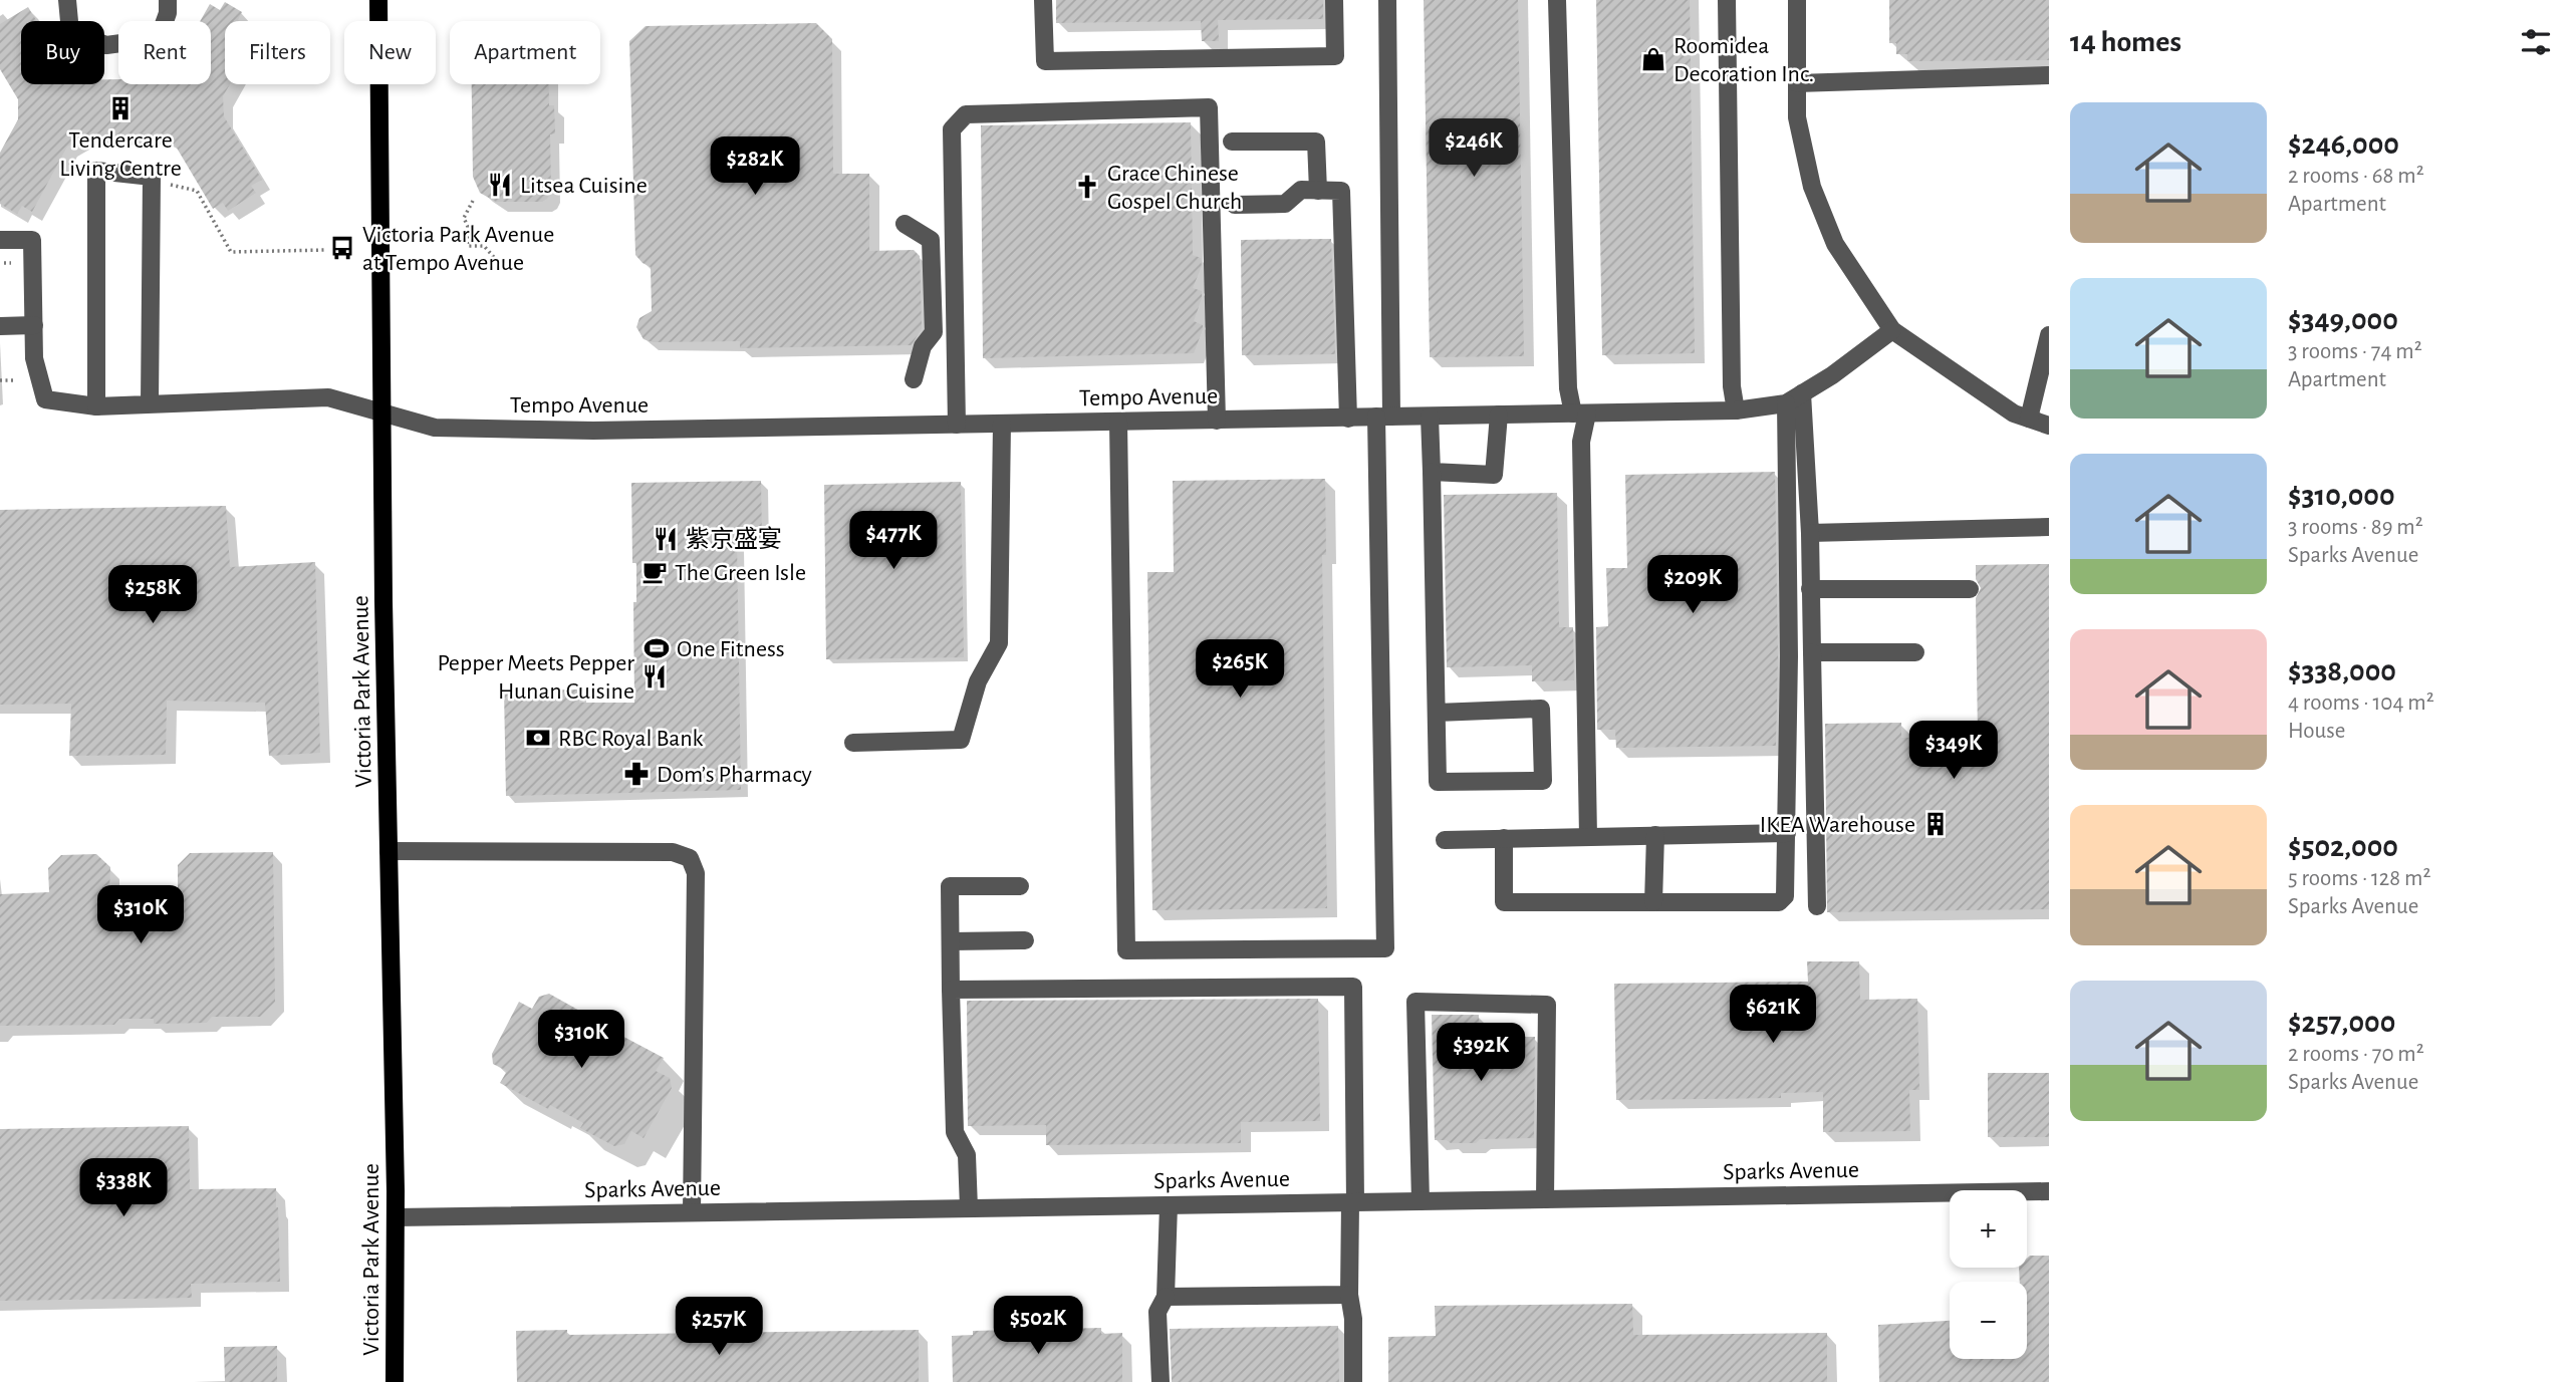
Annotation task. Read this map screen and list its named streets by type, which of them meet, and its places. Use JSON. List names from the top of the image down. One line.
{"streets":{"main road":["Victoria Park Avenue"],"street":["Tempo Avenue","Sparks Avenue"]},"crossings":[["Tempo Avenue","Victoria Park Avenue"],["Victoria Park Avenue","Sparks Avenue"]],"places":{"shop":["Roomidea Decoration Inc."],"building":["Tendercare Living Centre","IKEA Warehouse"],"restaurant":["Litsea Cuisine","紫京盛宴","Pepper Meets Pepper Hunan Cuisine"],"church":["Grace Chinese Gospel Church"],"bus stop":["Victoria Park Avenue at Tempo Avenue"],"cafe":["The Green Isle"],"sports":["One Fitness"],"bank":["RBC Royal Bank"],"pharmacy":["Dom’s Pharmacy"]},"page":{"heading":"14 homes","chip":["Buy","Rent","Filters","New","Apartment"],"list":[{"name":"$246,000","note":"2 rooms · 68 m² · Apartment"},{"name":"$349,000","note":"3 rooms · 74 m² · Apartment"},{"name":"$310,000","note":"3 rooms · 89 m² · Sparks Avenue"},{"name":"$338,000","note":"4 rooms · 104 m² · House"},{"name":"$502,000","note":"5 rooms · 128 m² · Sparks Avenue"},{"name":"$257,000","note":"2 rooms · 70 m² · Sparks Avenue"}],"price":["$246K","$282K","$477K","$209K","$258K","$265K","$349K","$310K","$621K","$310K","$392K","$338K","$502K","$257K"],"map_buttons":["+","−"]}}
